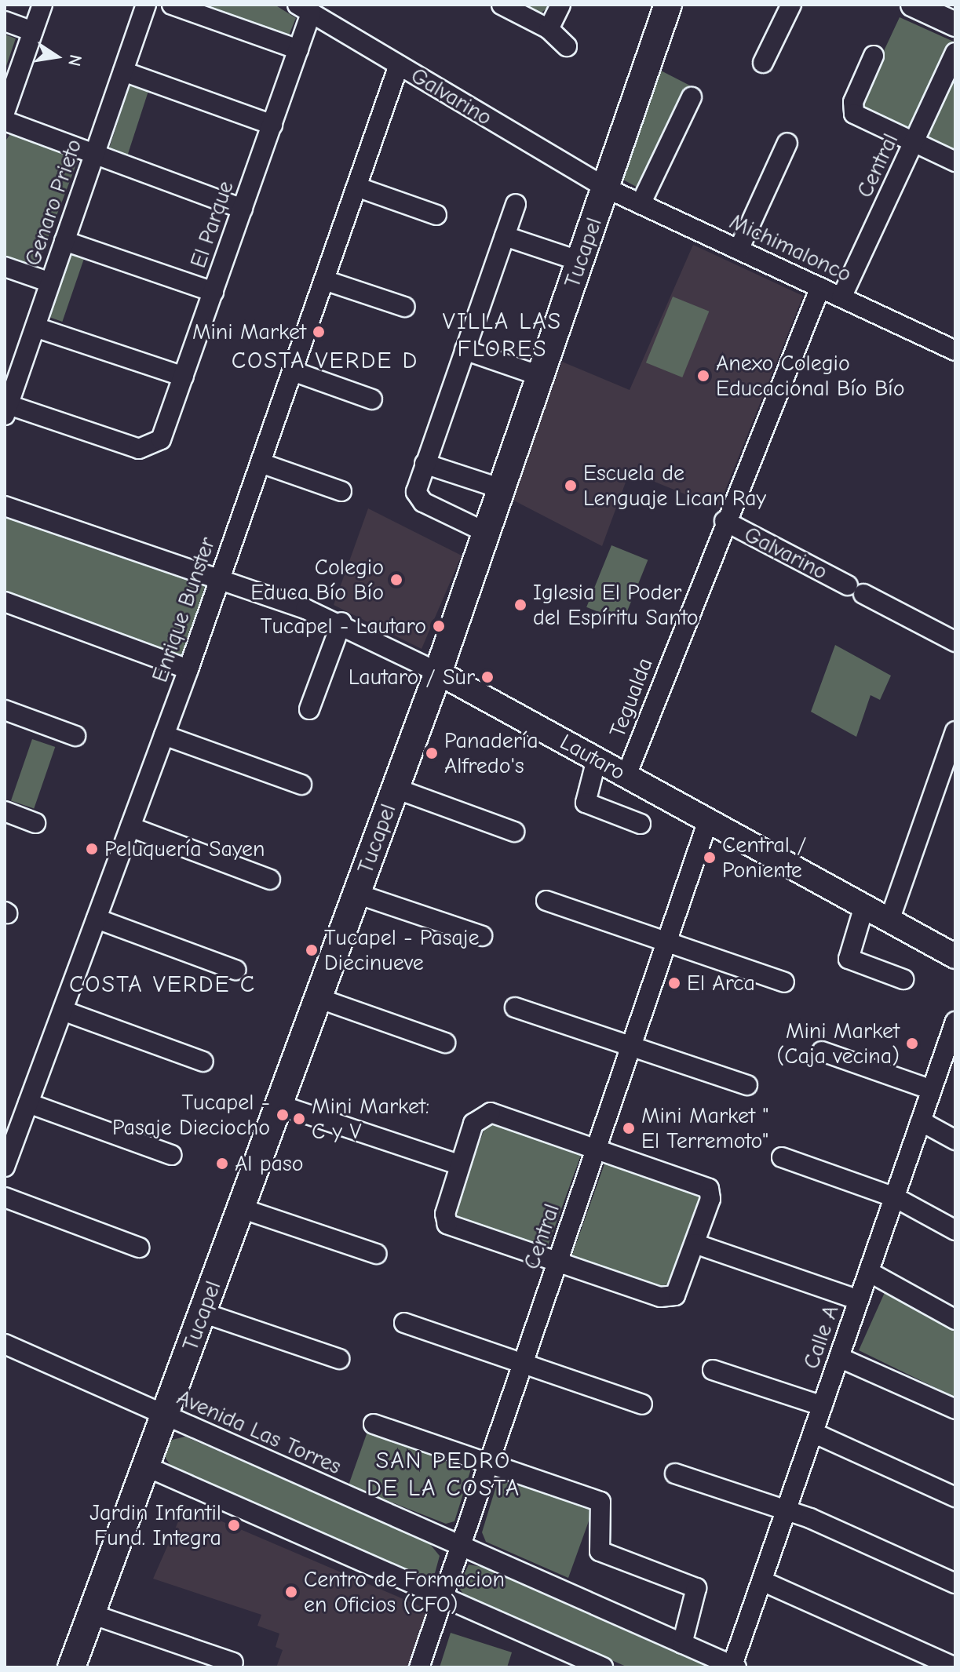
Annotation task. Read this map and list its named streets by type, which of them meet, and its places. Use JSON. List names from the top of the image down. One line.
{"streets":{"main road":["Tucapel"],"street":["Galvarino","Central","Genaro Prieto","El Parque","Michimalonco","Enrique Bunster","Tegualda","Lautaro","Calle A","Avenida Las Torres"]},"crossings":[["Galvarino","El Parque"],["Galvarino","Michimalonco"],["Galvarino","Tucapel"],["Galvarino","Enrique Bunster"],["Galvarino","Tegualda"],["Central","Michimalonco"],["Central","Lautaro"],["Central","Avenida Las Torres"],["Genaro Prieto","El Parque"],["Michimalonco","Tucapel"],["Michimalonco","Tegualda"],["Tucapel","Lautaro"],["Tucapel","Avenida Las Torres"],["Enrique Bunster","Lautaro"],["Tegualda","Lautaro"],["Calle A","Avenida Las Torres"]],"districts":["VILLA LAS FLORES","COSTA VERDE D","COSTA VERDE C","SAN PEDRO DE LA COSTA"],"places":["Mini Market","Anexo Colegio Educacional Bío Bío","Escuela de Lenguaje Lican Ray","Colegio Educa Bío Bío","Iglesia El Poder del Espíritu Santo","Tucapel - Lautaro","Lautaro / Sur","Panadería Alfredo's","Peluquería Sayen","Central / Poniente","Tucapel - Pasaje Diecinueve","El Arca","Mini Market (Caja vecina)","Tucapel - Pasaje Dieciocho","Mini Market: C y V","Mini Market \" El Terremoto\"","Al paso","Jardin Infantil Fund. Integra","Centro de Formacion en Oficios (CFO)"],"north":"right"}
